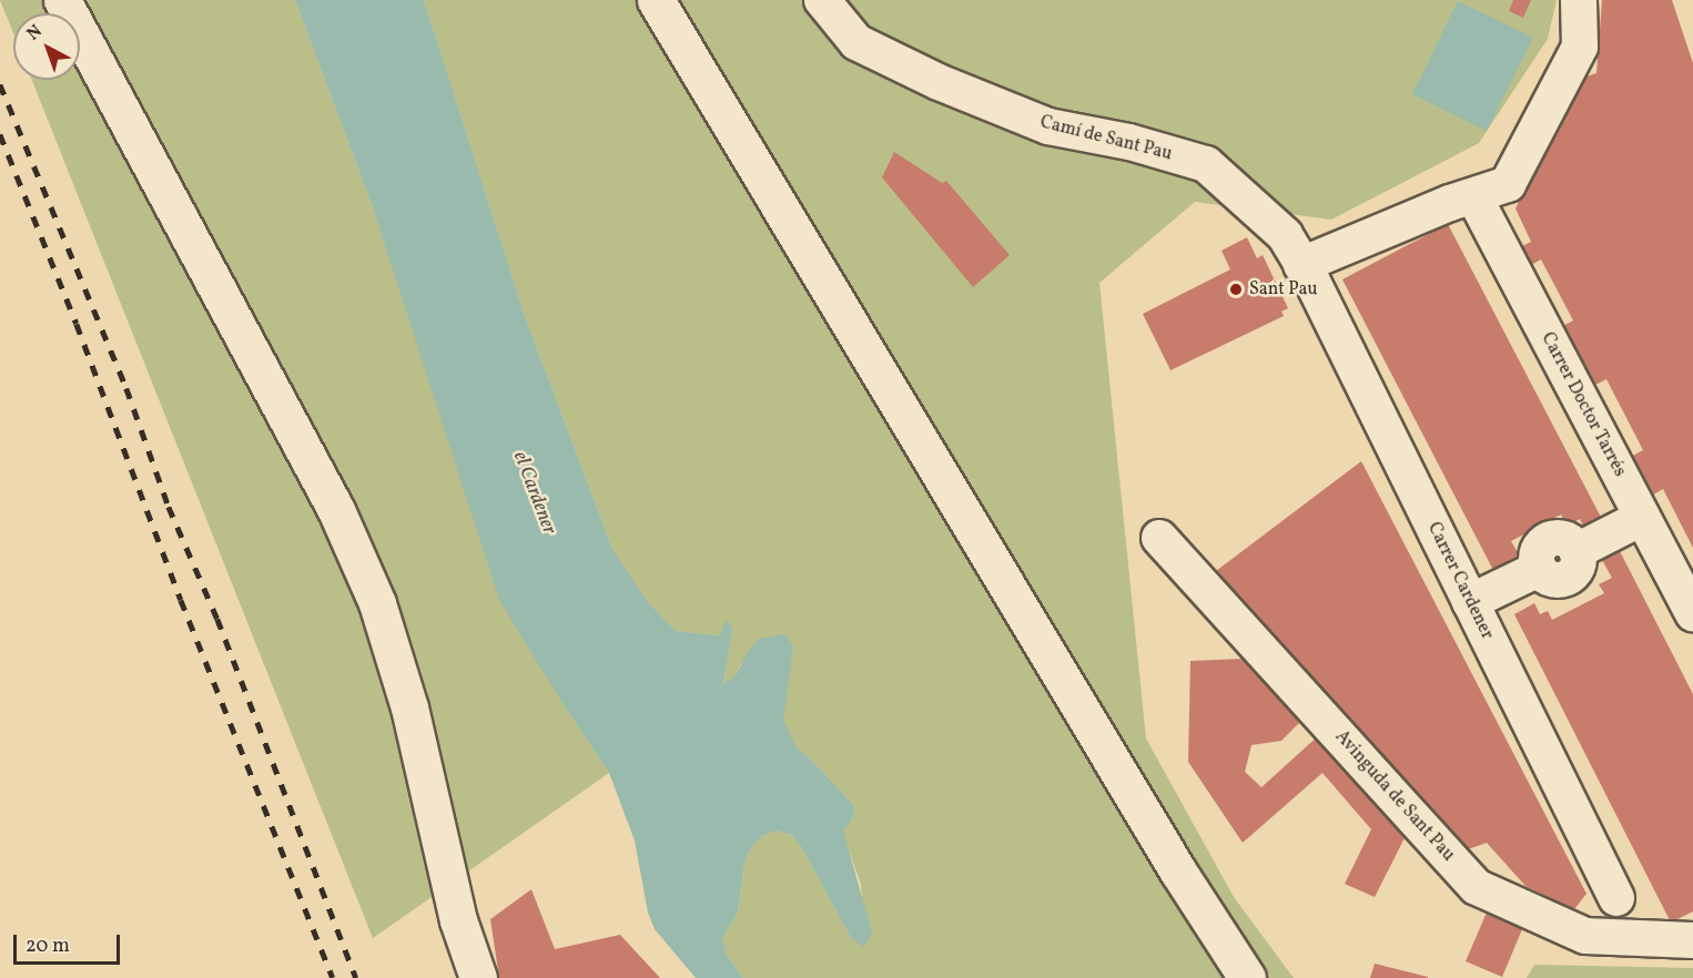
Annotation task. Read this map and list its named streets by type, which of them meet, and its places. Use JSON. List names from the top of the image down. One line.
{"streets":{"street":["Camí de Sant Pau","Carrer Doctor Tarrés","Carrer Cardener","Avinguda de Sant Pau"]},"crossings":[["Camí de Sant Pau","Carrer Cardener"]],"water":["el Cardener"],"places":["Sant Pau"],"scale_bar":"20 m","north":"top left"}
